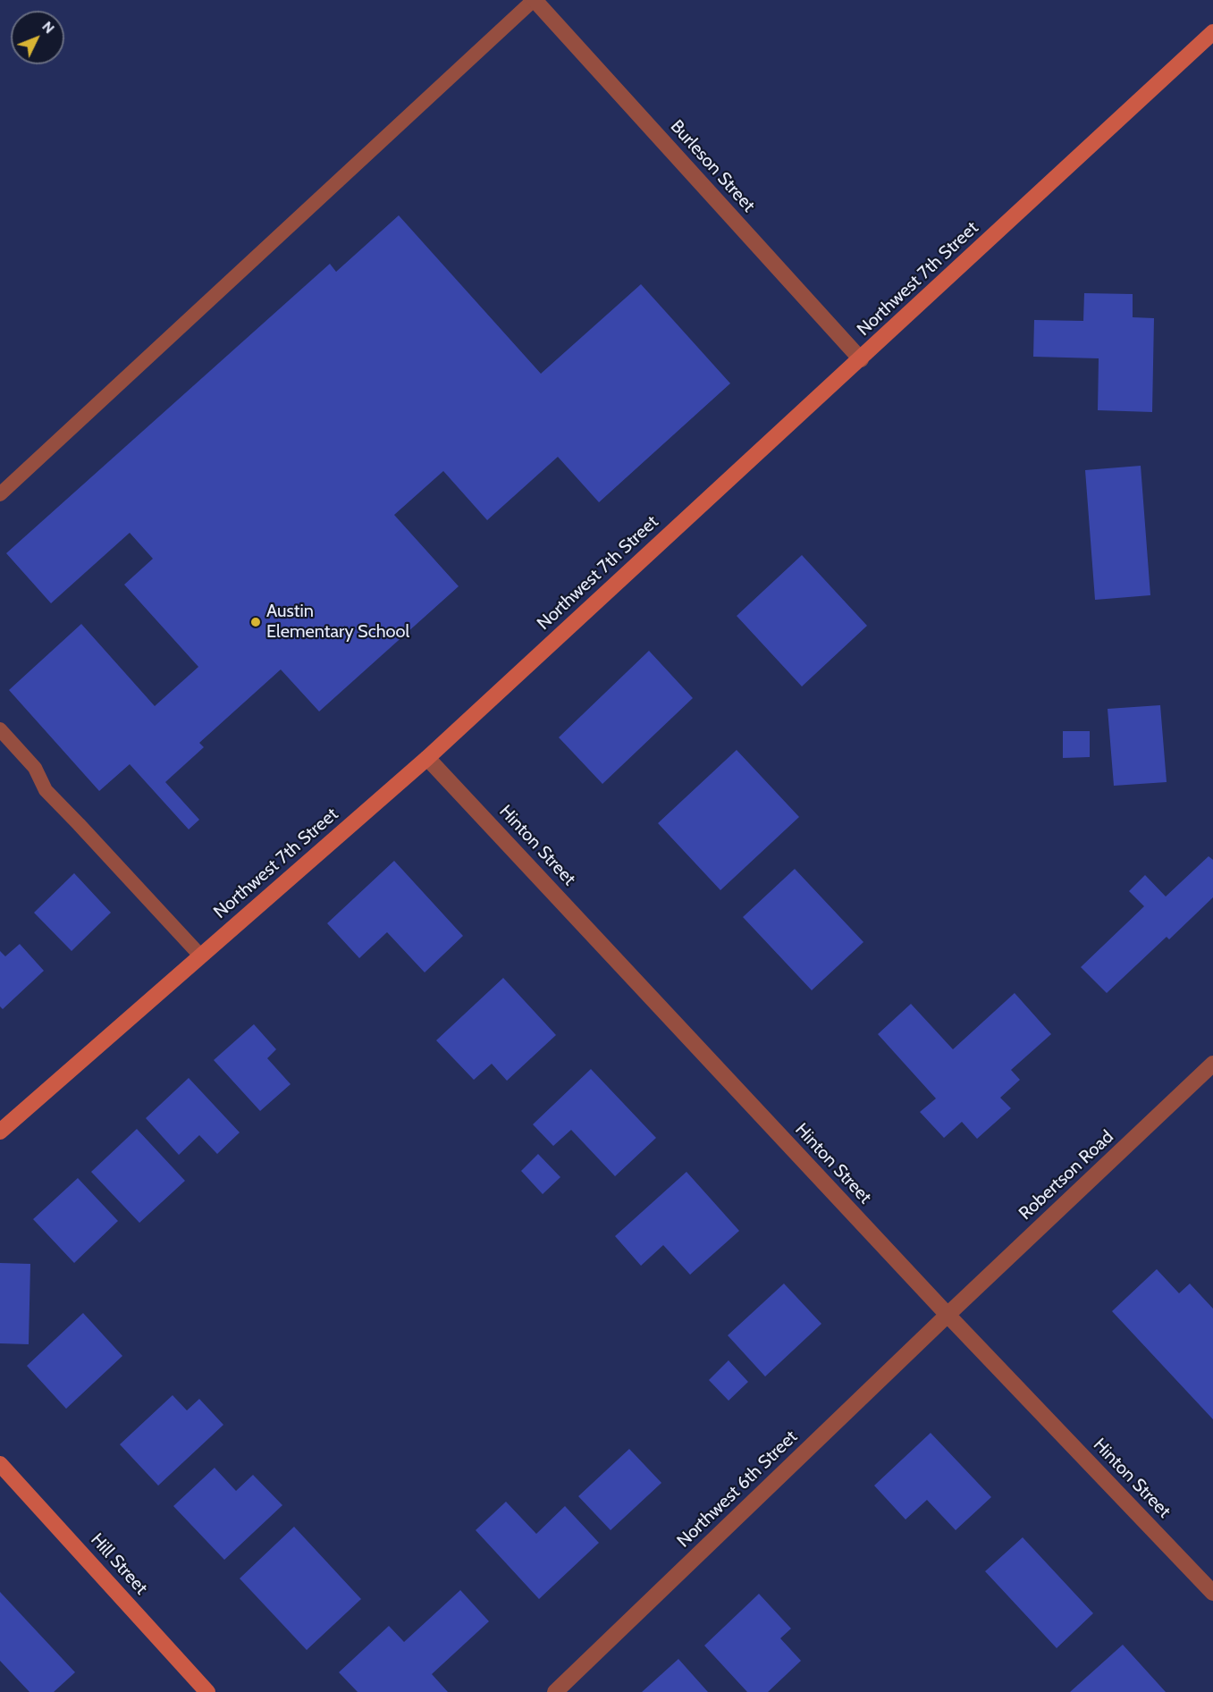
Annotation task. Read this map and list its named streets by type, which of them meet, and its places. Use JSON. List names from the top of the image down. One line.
{"streets":{"street":["Burleson Street","Northwest 7th Street","Hinton Street","Robertson Road","Northwest 6th Street","Hill Street"]},"crossings":[["Burleson Street","Northwest 7th Street"],["Northwest 7th Street","Hinton Street"],["Hinton Street","Robertson Road"],["Hinton Street","Northwest 6th Street"],["Robertson Road","Northwest 6th Street"]],"places":["Austin Elementary School"],"north":"top right"}
